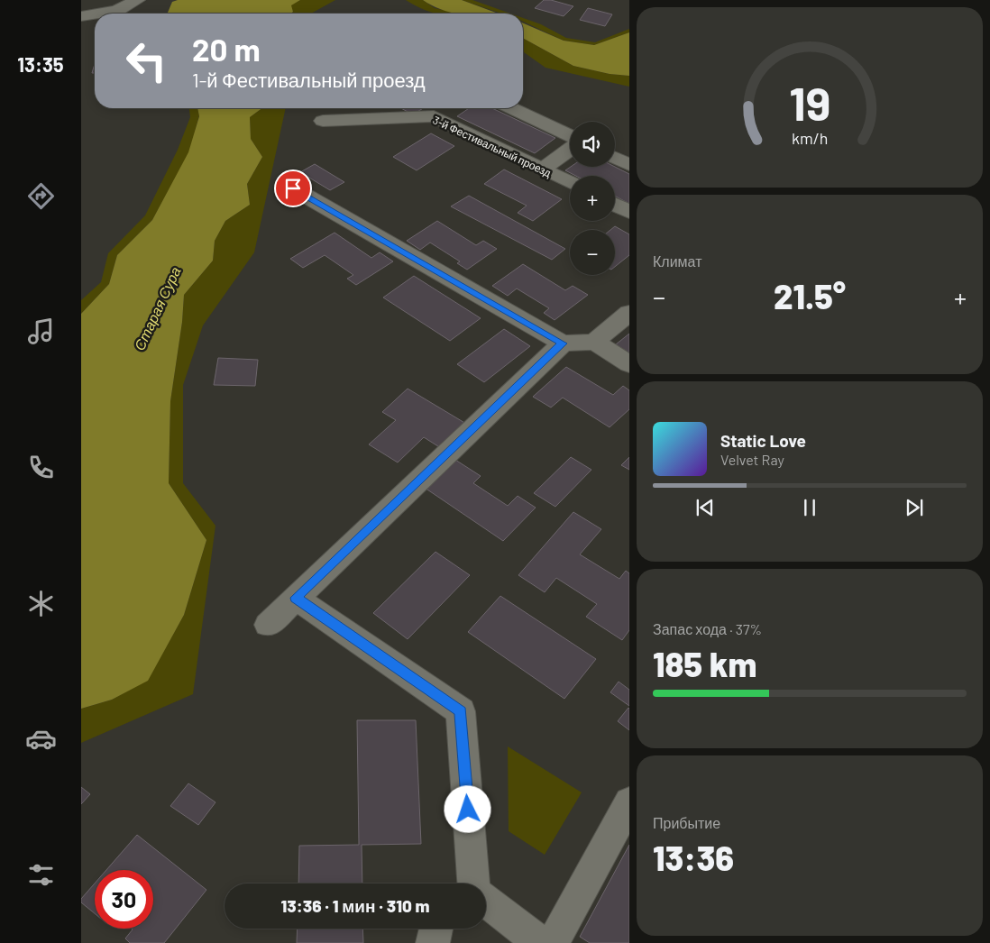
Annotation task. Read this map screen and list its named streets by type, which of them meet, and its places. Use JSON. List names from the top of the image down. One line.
{"streets":{"street":["3-й Фестивальный проезд"]},"water":["Старая Сура"],"page":{"tabs":"13:35","turn":["20 m","1-й Фестивальный проезд"],"map_buttons":["+","−"],"tile":["Климат",["Запас хода · 37%","185 km"],["Прибытие","13:36"]],"heat":["−","21.5°","+"],"song":["Static Love","Velvet Ray"],"limit":"30","trip":"13:36 · 1 мин · 310 m","gauge":["19","km/h"]}}
